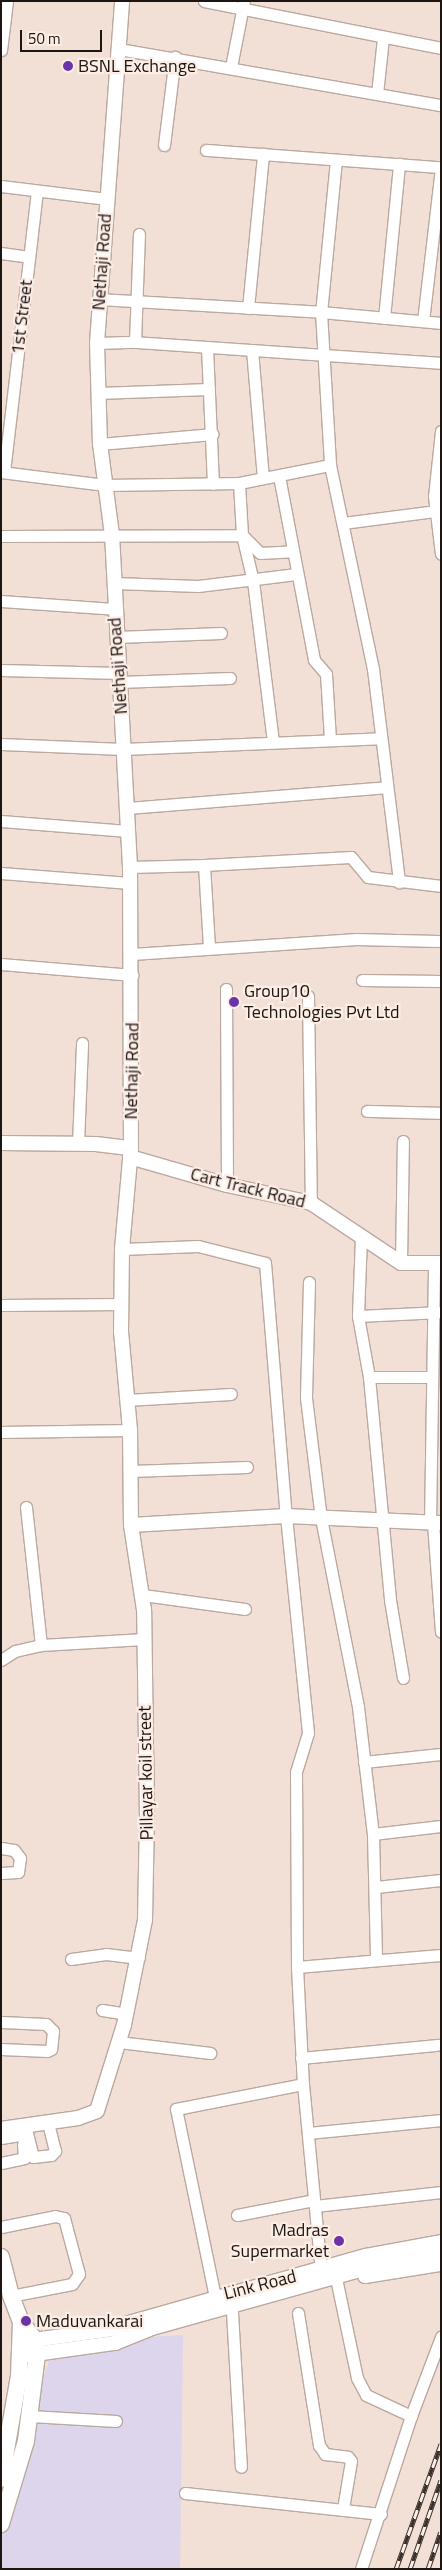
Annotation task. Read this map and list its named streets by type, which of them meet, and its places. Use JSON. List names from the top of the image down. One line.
{"streets":{"street":["Nethaji Road","1st Street","Cart Track Road","Pillayar koil street","Link Road"]},"crossings":[["Nethaji Road","Cart Track Road"],["Nethaji Road","Pillayar koil street"]],"places":["BSNL Exchange","Group10 Technologies Pvt Ltd","Madras Supermarket","Maduvankarai"],"scale_bar":"50 m"}
